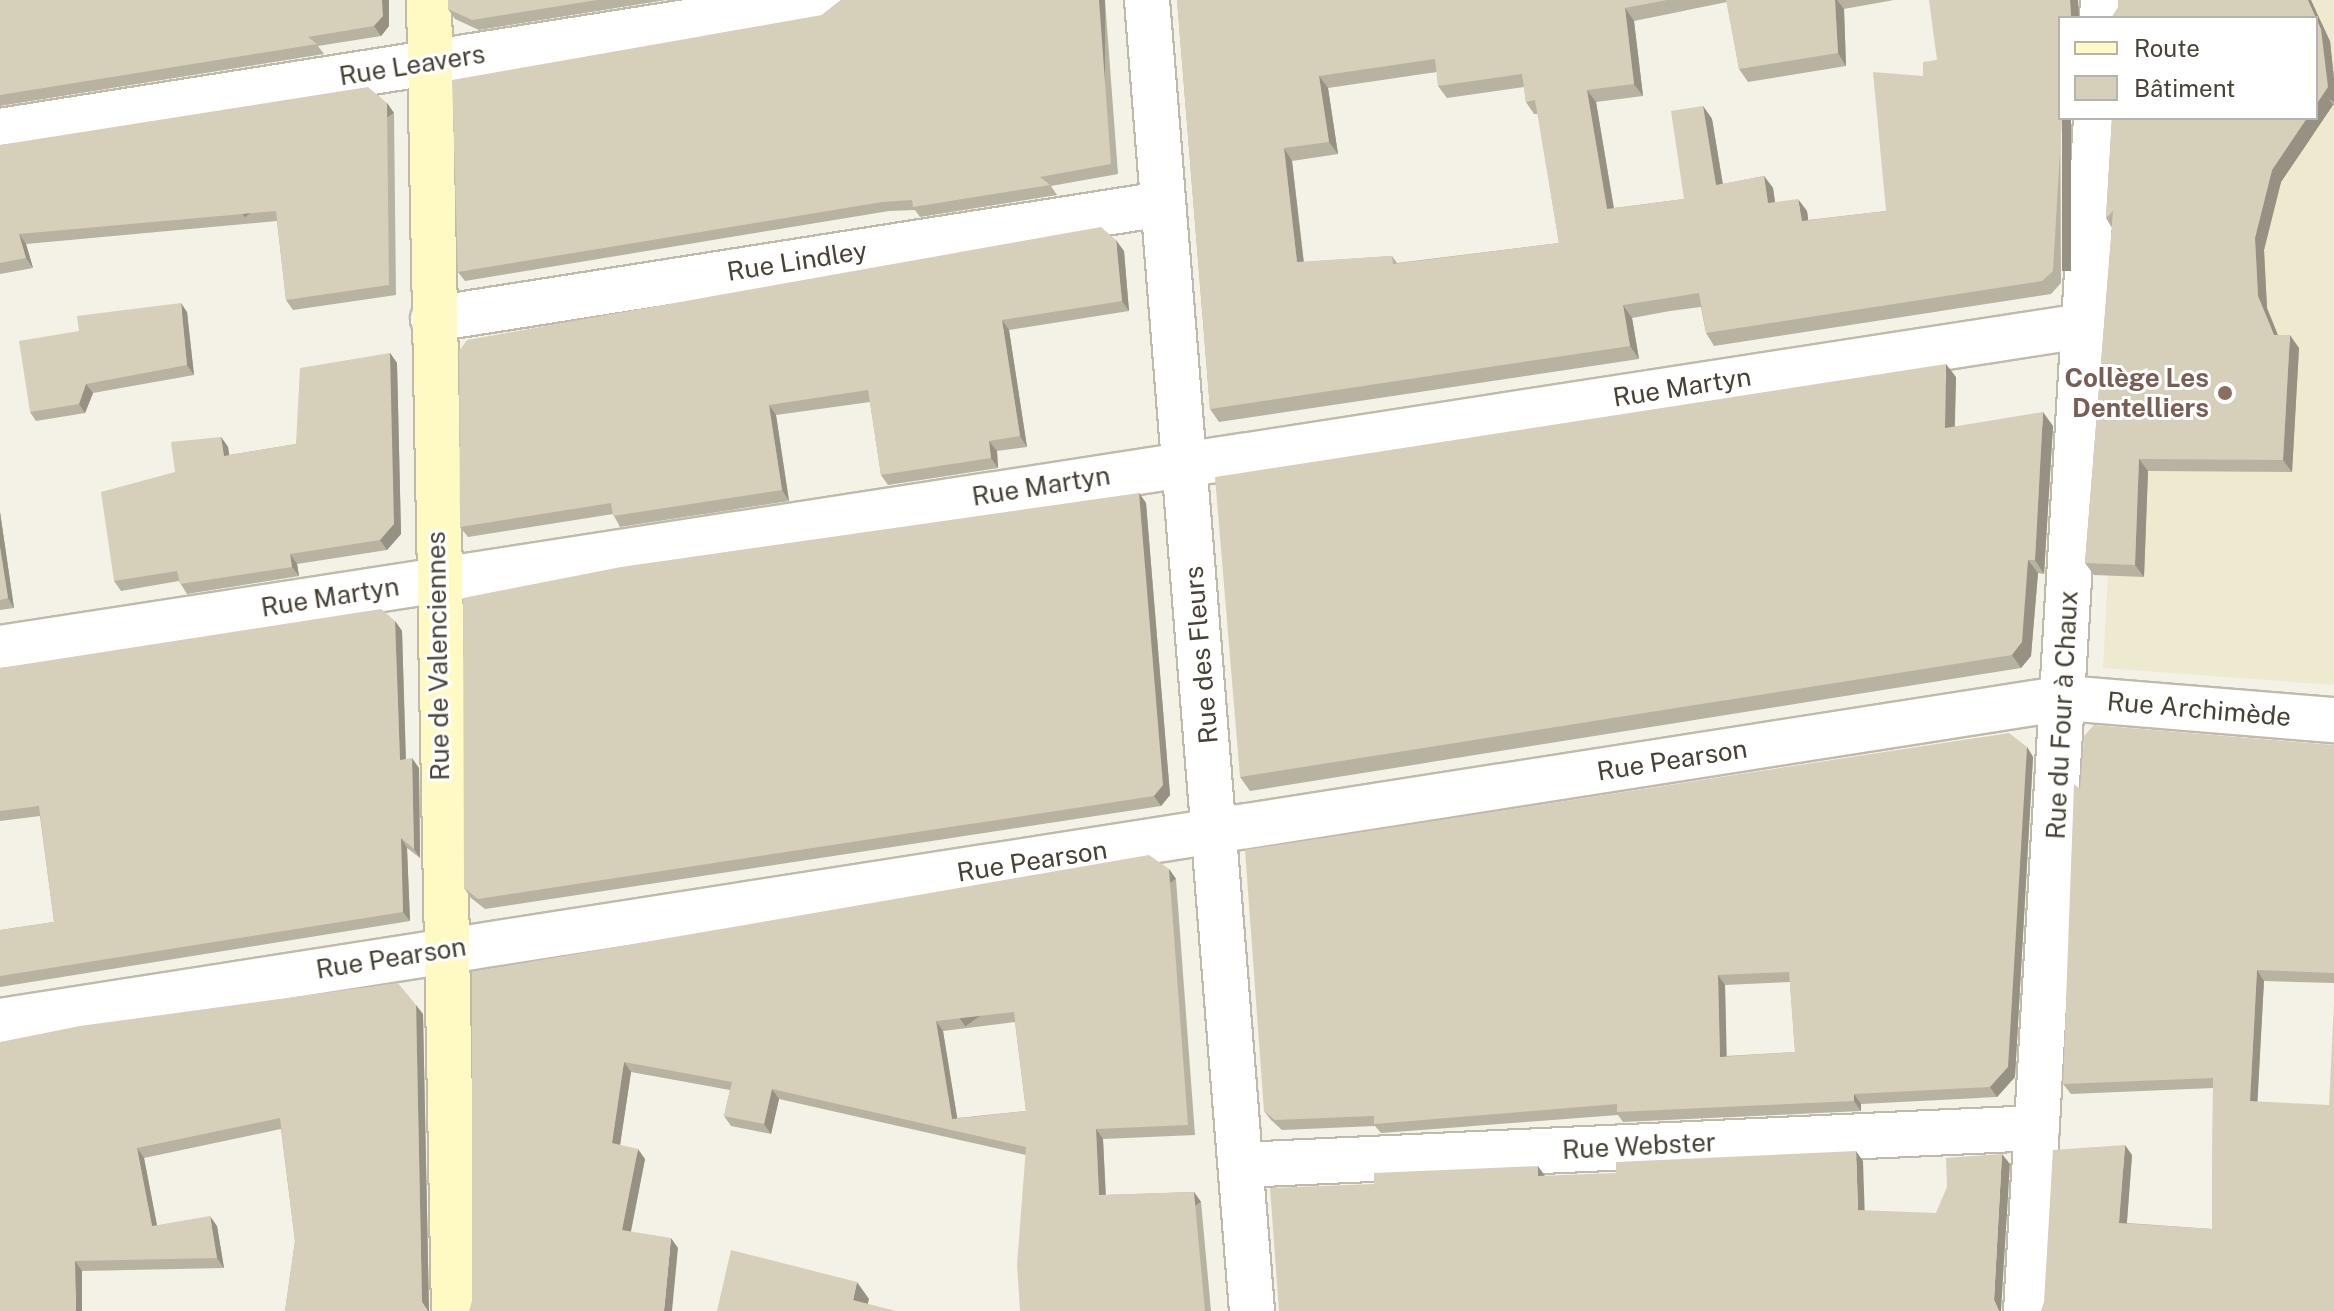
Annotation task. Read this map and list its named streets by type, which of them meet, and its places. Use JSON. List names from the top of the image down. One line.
{"streets":{"main road":["Rue de Valenciennes"],"street":["Rue Leavers","Rue Lindley","Rue Martyn","Rue des Fleurs","Rue Archimède","Rue du Four à Chaux","Rue Pearson","Rue Webster"]},"crossings":[["Rue Leavers","Rue de Valenciennes"],["Rue Lindley","Rue des Fleurs"],["Rue Lindley","Rue de Valenciennes"],["Rue Martyn","Rue des Fleurs"],["Rue Martyn","Rue de Valenciennes"],["Rue Martyn","Rue du Four à Chaux"],["Rue des Fleurs","Rue Pearson"],["Rue des Fleurs","Rue Webster"],["Rue de Valenciennes","Rue Pearson"],["Rue Archimède","Rue du Four à Chaux"],["Rue Archimède","Rue Pearson"],["Rue du Four à Chaux","Rue Pearson"],["Rue du Four à Chaux","Rue Webster"]],"places":["Collège Les Dentelliers"],"legend":["Route","Bâtiment"]}
